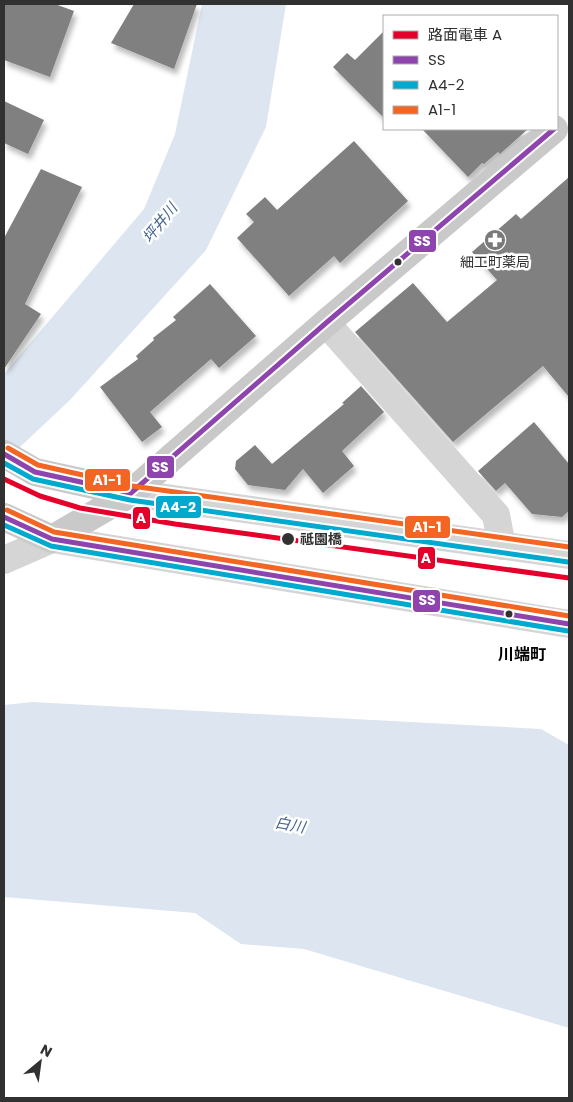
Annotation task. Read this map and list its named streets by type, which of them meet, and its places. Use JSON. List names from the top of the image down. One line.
{"districts":["川端町"],"water":["坪井川","白川"],"places":{"pharmacy":["細工町薬局"],"other":["祗園橋"]},"lines":["transit line SS","transit line A1-1","transit line A4-2","tram line A"],"legend":["路面電車 A","SS","A4-2","A1-1"],"north":"top right"}
